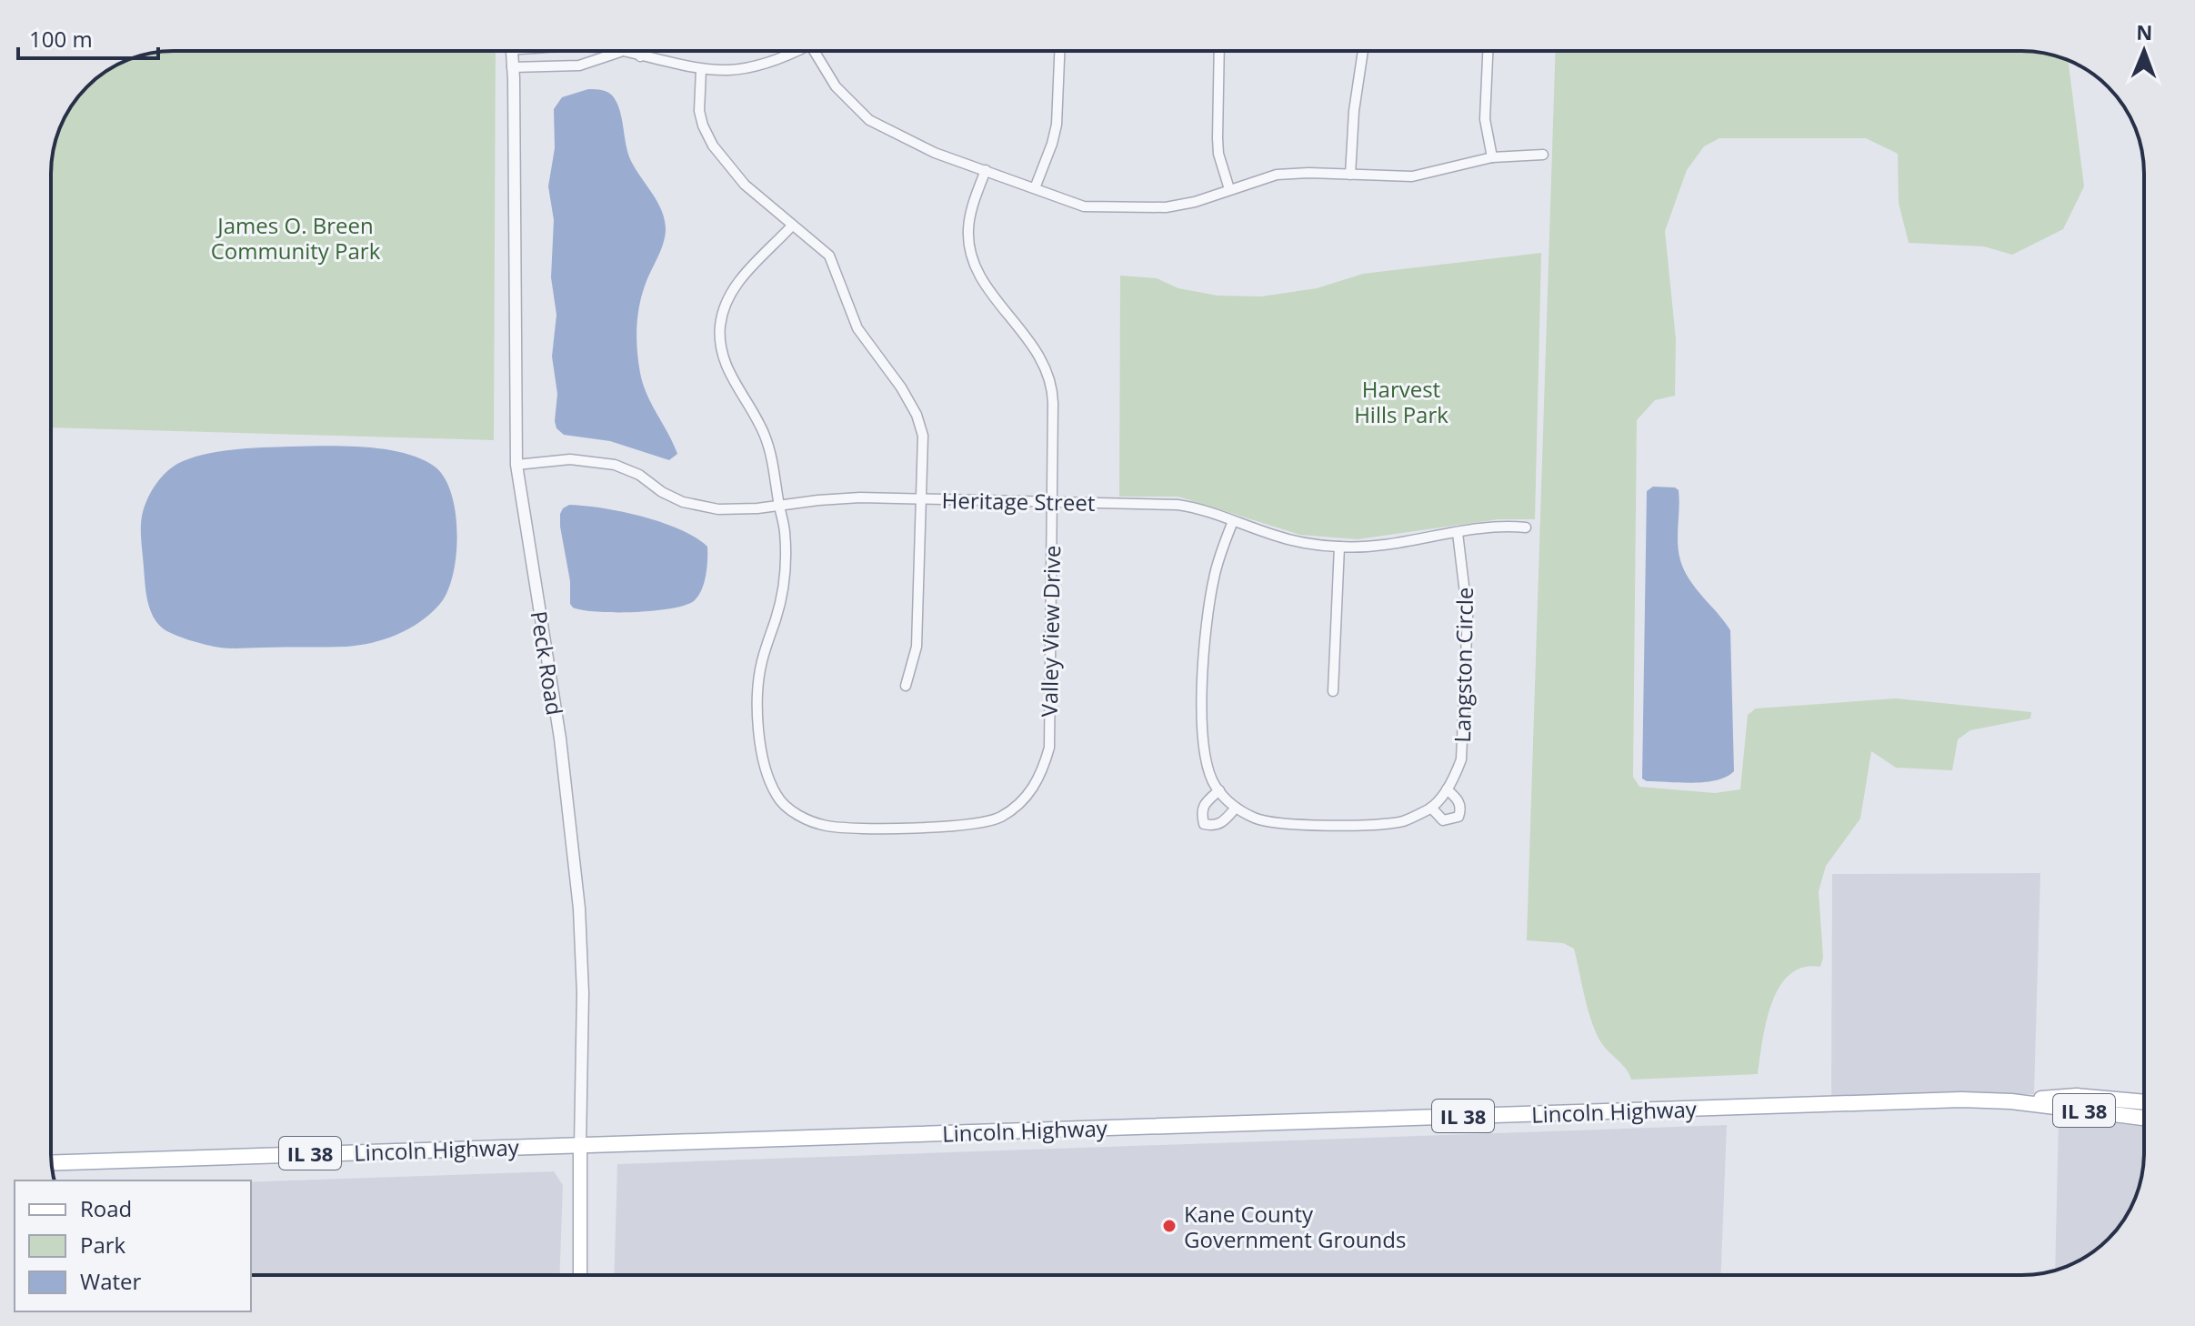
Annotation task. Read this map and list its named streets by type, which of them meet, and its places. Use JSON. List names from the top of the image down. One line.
{"streets":{"main road":["Peck Road","IL 38","Lincoln Highway"],"street":["Heritage Street","Valley View Drive","Langston Circle"]},"crossings":[["Heritage Street","Valley View Drive"],["Heritage Street","Peck Road"],["Heritage Street","Langston Circle"],["Peck Road","Lincoln Highway"]],"parks":["James O. Breen Community Park","Harvest Hills Park"],"places":["Kane County Government Grounds"],"legend":["Road","Park","Water"],"scale_bar":"100 m","north":"top"}
